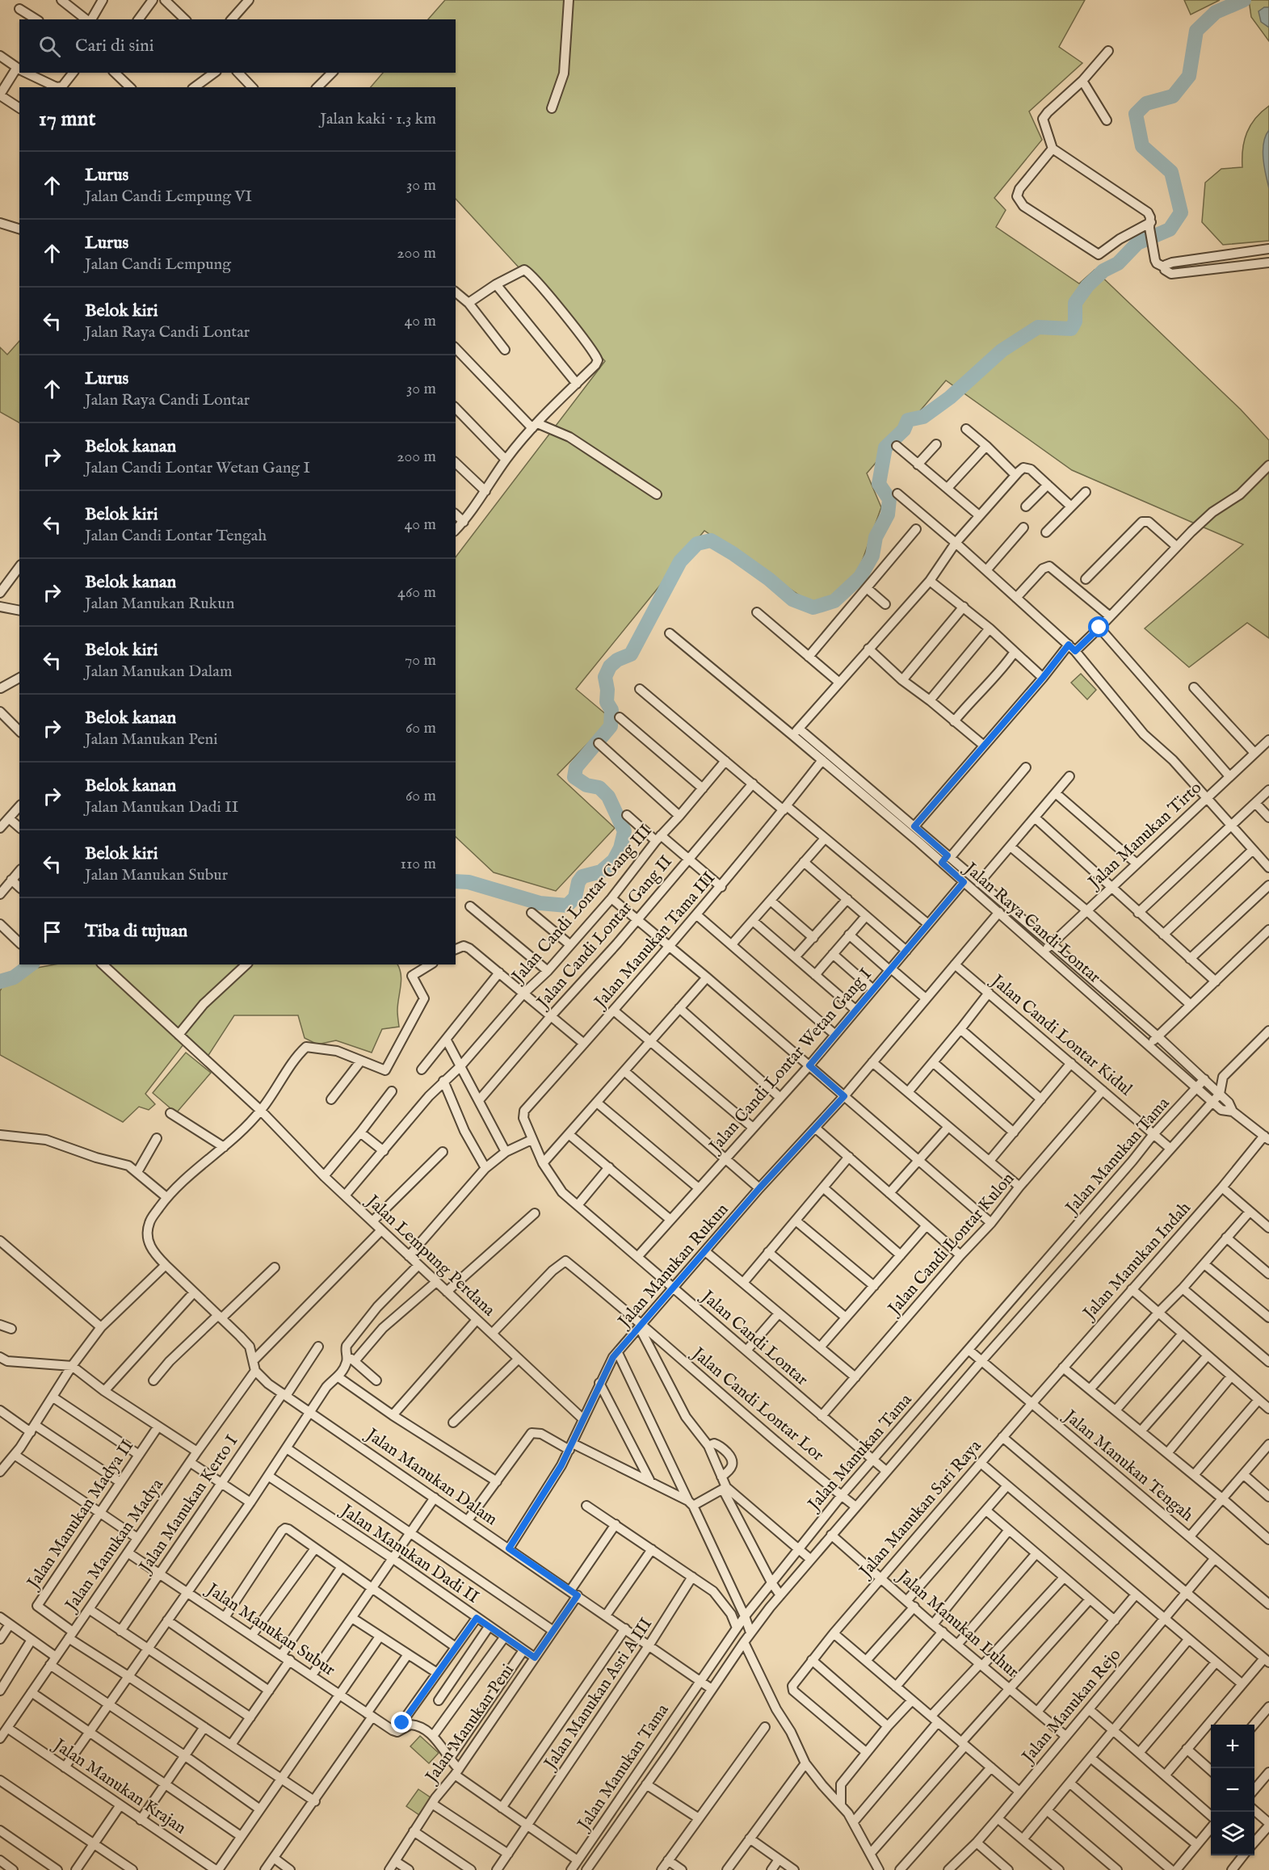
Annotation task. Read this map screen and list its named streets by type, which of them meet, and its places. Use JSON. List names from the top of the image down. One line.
{"streets":{"street":["Jalan Manukan Tirto","Jalan Candi Lontar Gang III","Jalan Raya Candi Lontar","Jalan Candi Lontar Gang II","Jalan Manukan Tama III","Jalan Candi Lontar Kidul","Jalan Candi Lontar Wetan Gang I","Jalan Manukan Tama","Jalan Candi Lontar Kulon","Jalan Lempung Perdana","Jalan Manukan Indah","Jalan Manukan Rukun","Jalan Candi Lontar","Jalan Candi Lontar Lor","Jalan Manukan Tengah","Jalan Manukan Dalam","Jalan Manukan Kerto I","Jalan Manukan Sari Raya","Jalan Manukan Madya II","Jalan Manukan Madya","Jalan Manukan Dadi II","Jalan Manukan Luhur","Jalan Manukan Subur","Jalan Manukan Asri A III","Jalan Manukan Rejo","Jalan Manukan Peni","Jalan Manukan Krajan"]},"crossings":[["Jalan Manukan Tirto","Jalan Raya Candi Lontar"],["Jalan Candi Lontar Gang III","Jalan Lempung Perdana"],["Jalan Raya Candi Lontar","Jalan Manukan Tama III"],["Jalan Raya Candi Lontar","Jalan Candi Lontar Wetan Gang I"],["Jalan Raya Candi Lontar","Jalan Manukan Tama"],["Jalan Raya Candi Lontar","Jalan Manukan Rukun"],["Jalan Manukan Tama III","Jalan Candi Lontar"],["Jalan Candi Lontar Kidul","Jalan Manukan Tama"],["Jalan Candi Lontar Kidul","Jalan Candi Lontar Kulon"],["Jalan Candi Lontar Kidul","Jalan Manukan Rukun"],["Jalan Candi Lontar Wetan Gang I","Jalan Candi Lontar"],["Jalan Manukan Tama","Jalan Candi Lontar"],["Jalan Manukan Tama","Jalan Candi Lontar Lor"],["Jalan Manukan Tama","Jalan Manukan Tengah"],["Jalan Manukan Tama","Jalan Manukan Dalam"],["Jalan Manukan Tama","Jalan Manukan Luhur"],["Jalan Candi Lontar Kulon","Jalan Candi Lontar"],["Jalan Lempung Perdana","Jalan Manukan Rukun"],["Jalan Lempung Perdana","Jalan Candi Lontar Lor"],["Jalan Manukan Indah","Jalan Manukan Tengah"],["Jalan Manukan Indah","Jalan Manukan Sari Raya"],["Jalan Manukan Rukun","Jalan Candi Lontar"],["Jalan Manukan Rukun","Jalan Candi Lontar Lor"],["Jalan Manukan Rukun","Jalan Manukan Dalam"],["Jalan Manukan Tengah","Jalan Manukan Sari Raya"],["Jalan Manukan Tengah","Jalan Manukan Rejo"],["Jalan Manukan Dalam","Jalan Manukan Kerto I"],["Jalan Manukan Dalam","Jalan Manukan Madya"],["Jalan Manukan Dalam","Jalan Manukan Asri A III"],["Jalan Manukan Dalam","Jalan Manukan Peni"],["Jalan Manukan Kerto I","Jalan Manukan Subur"],["Jalan Manukan Sari Raya","Jalan Manukan Luhur"],["Jalan Manukan Madya II","Jalan Manukan Madya"],["Jalan Manukan Madya","Jalan Manukan Subur"],["Jalan Manukan Madya","Jalan Manukan Krajan"],["Jalan Manukan Dadi II","Jalan Manukan Peni"],["Jalan Manukan Luhur","Jalan Manukan Rejo"]],"page":{"search":"Cari di sini","heading":["17 mnt","Jalan kaki · 1.3 km"],"list":[["Lurus","Jalan Candi Lempung VI","30 m"],["Lurus","Jalan Candi Lempung","200 m"],["Belok kiri","Jalan Raya Candi Lontar","40 m"],["Lurus","Jalan Raya Candi Lontar","30 m"],["Belok kanan","Jalan Candi Lontar Wetan Gang I","200 m"],["Belok kiri","Jalan Candi Lontar Tengah","40 m"],["Belok kanan","Jalan Manukan Rukun","460 m"],["Belok kiri","Jalan Manukan Dalam","70 m"],["Belok kanan","Jalan Manukan Peni","60 m"],["Belok kanan","Jalan Manukan Dadi II","60 m"],["Belok kiri","Jalan Manukan Subur","110 m"],"Tiba di tujuan"],"map_buttons":["+","−"]}}
